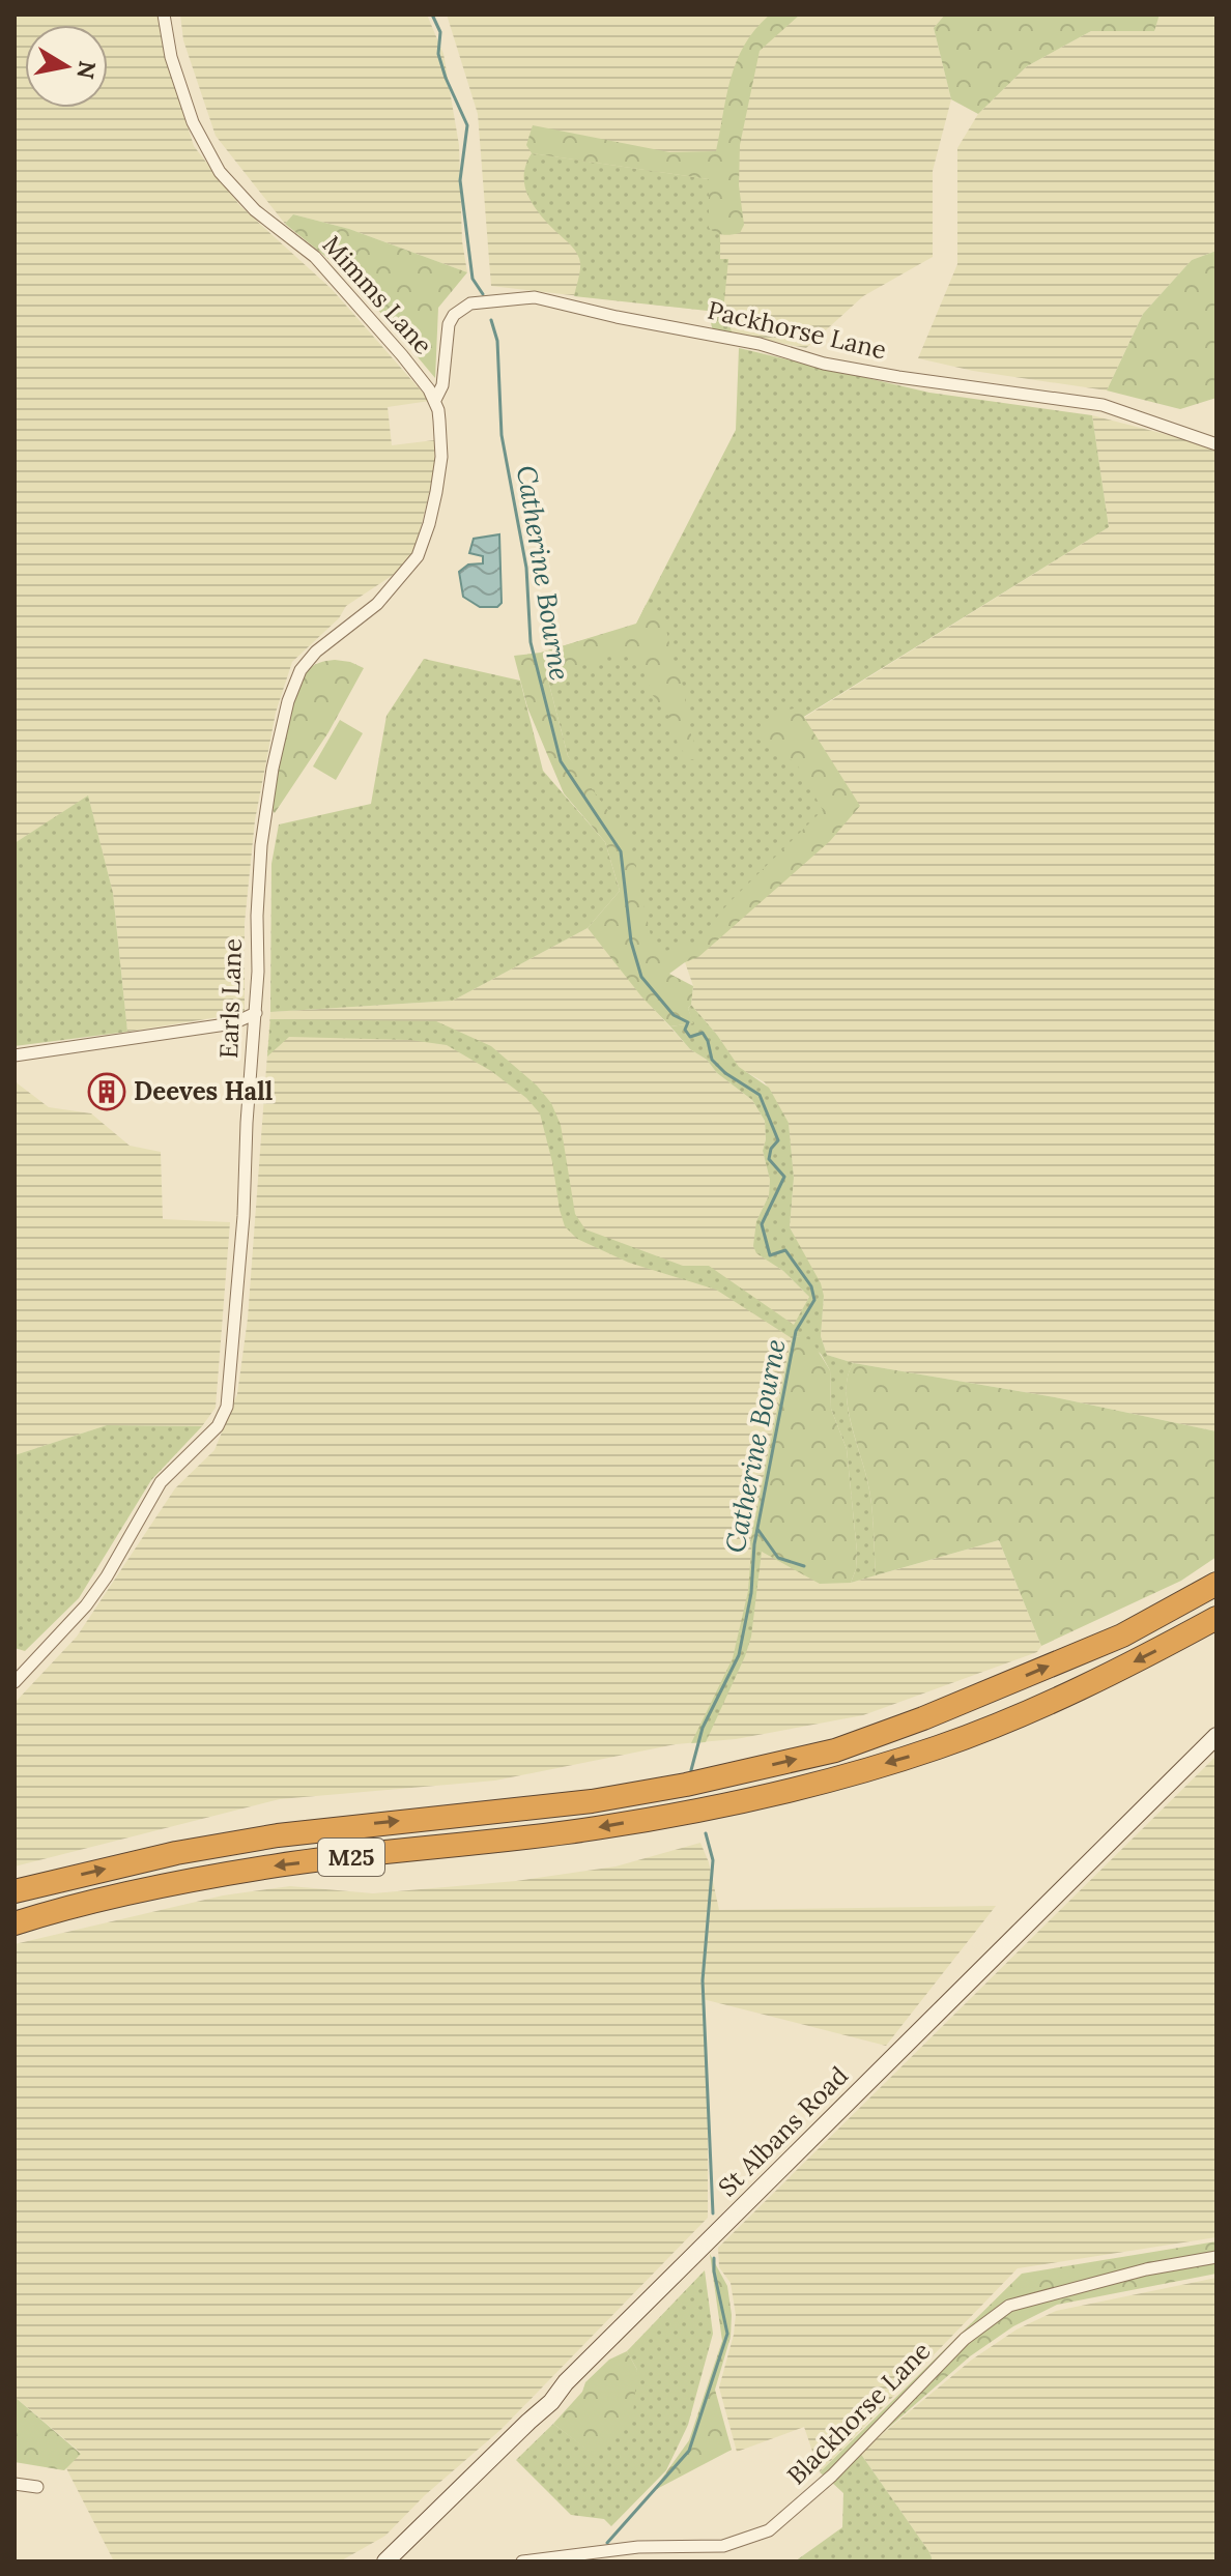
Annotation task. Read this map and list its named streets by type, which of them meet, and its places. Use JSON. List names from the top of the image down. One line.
{"streets":{"highway":["M25"],"main road":["St Albans Road"],"street":["Mimms Lane","Packhorse Lane","Earls Lane","Blackhorse Lane"]},"crossings":[["Mimms Lane","Packhorse Lane"],["Mimms Lane","Earls Lane"],["Packhorse Lane","Earls Lane"]],"water":["Catherine Bourne"],"places":{"building":["Deeves Hall"]},"north":"right"}
